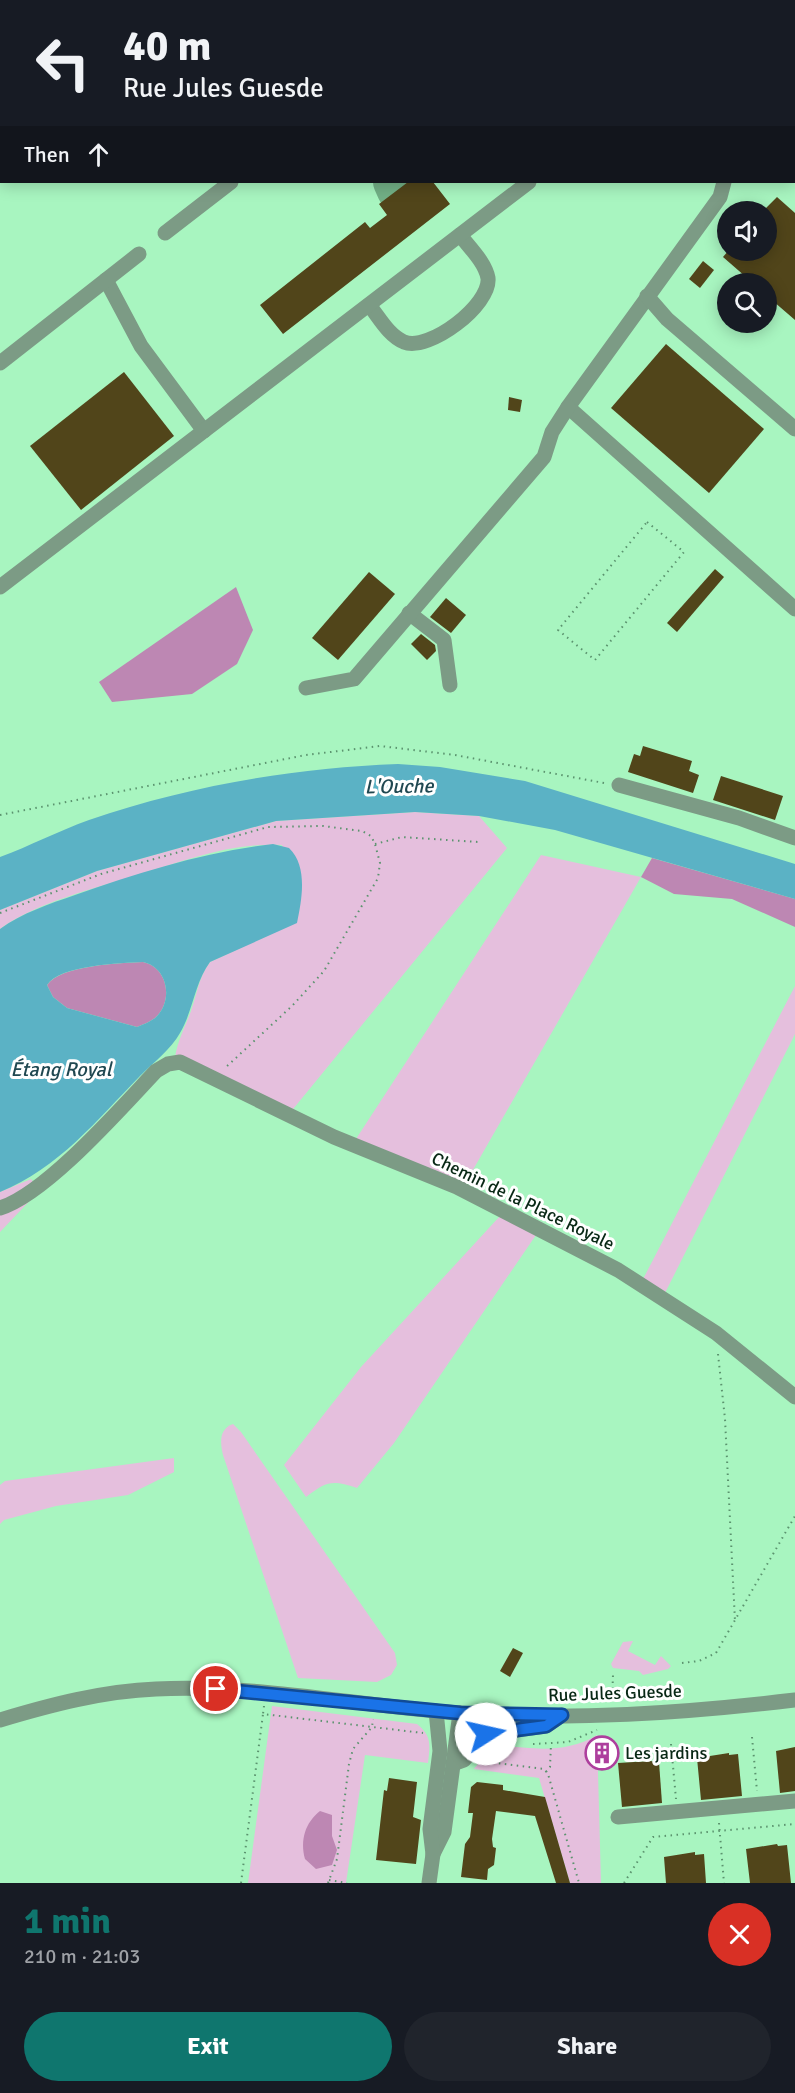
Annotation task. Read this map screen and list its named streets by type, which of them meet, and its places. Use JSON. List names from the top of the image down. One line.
{"streets":{"street":["Chemin de la Place Royale","Rue Jules Guesde"]},"water":["L'Ouche","Étang Royal"],"places":{"building":["Les jardins"]},"page":{"turn":["40 m","Rue Jules Guesde"],"then":"Then","heading":["1 min","210 m · 21:03"],"buttons":["Exit","Share"]}}
